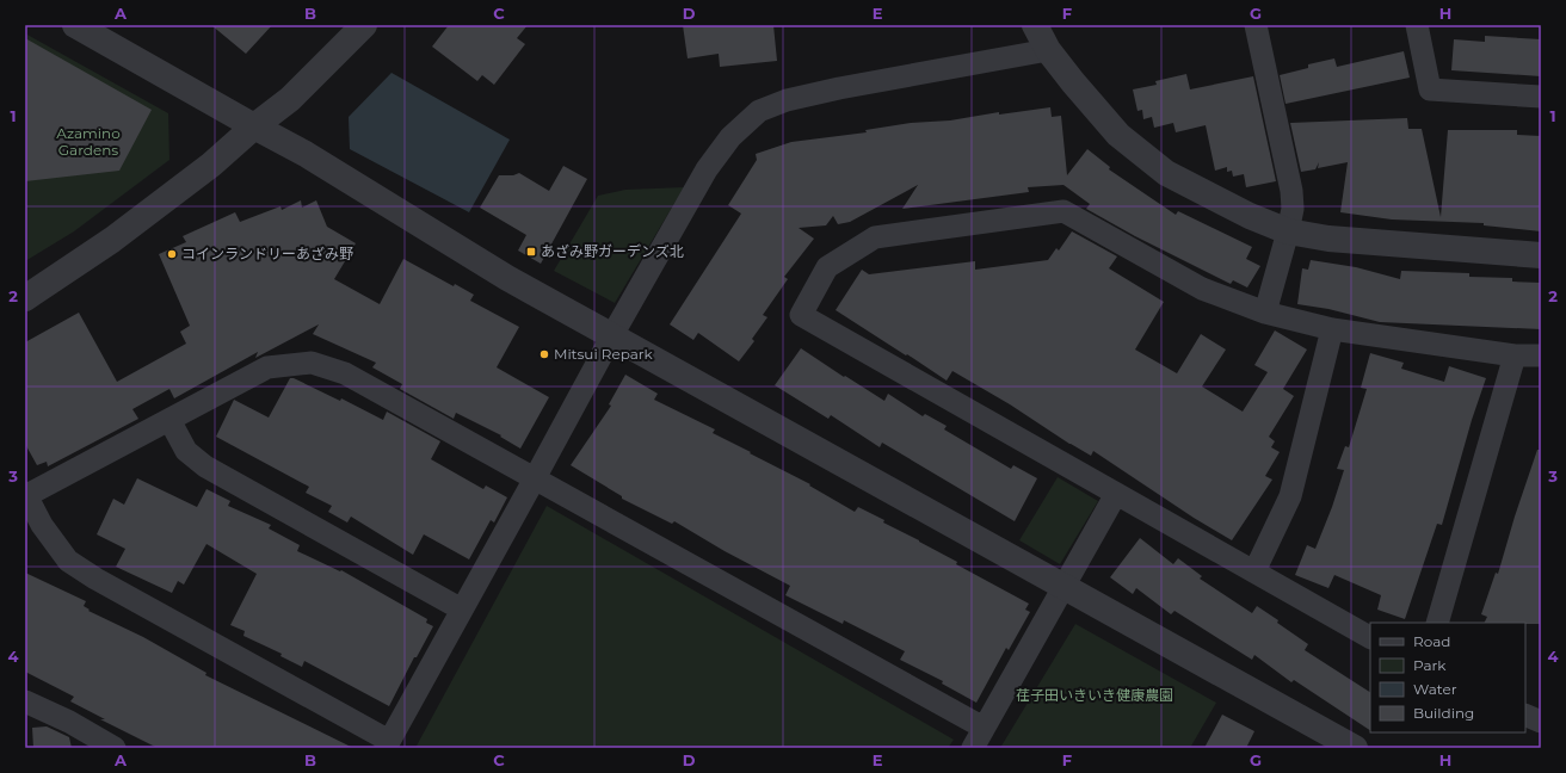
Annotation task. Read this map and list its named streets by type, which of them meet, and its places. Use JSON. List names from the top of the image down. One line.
{"parks":["Azamino Gardens","荏子田いきいき健康農園"],"places":{"transit":["あざみ野ガーデンズ北"],"other":["コインランドリーあざみ野","Mitsui Repark"]},"legend":["Road","Park","Water","Building"],"grid":{"columns":["A","B","C","D","E","F","G","H"],"rows":["1","2","3","4"]}}
